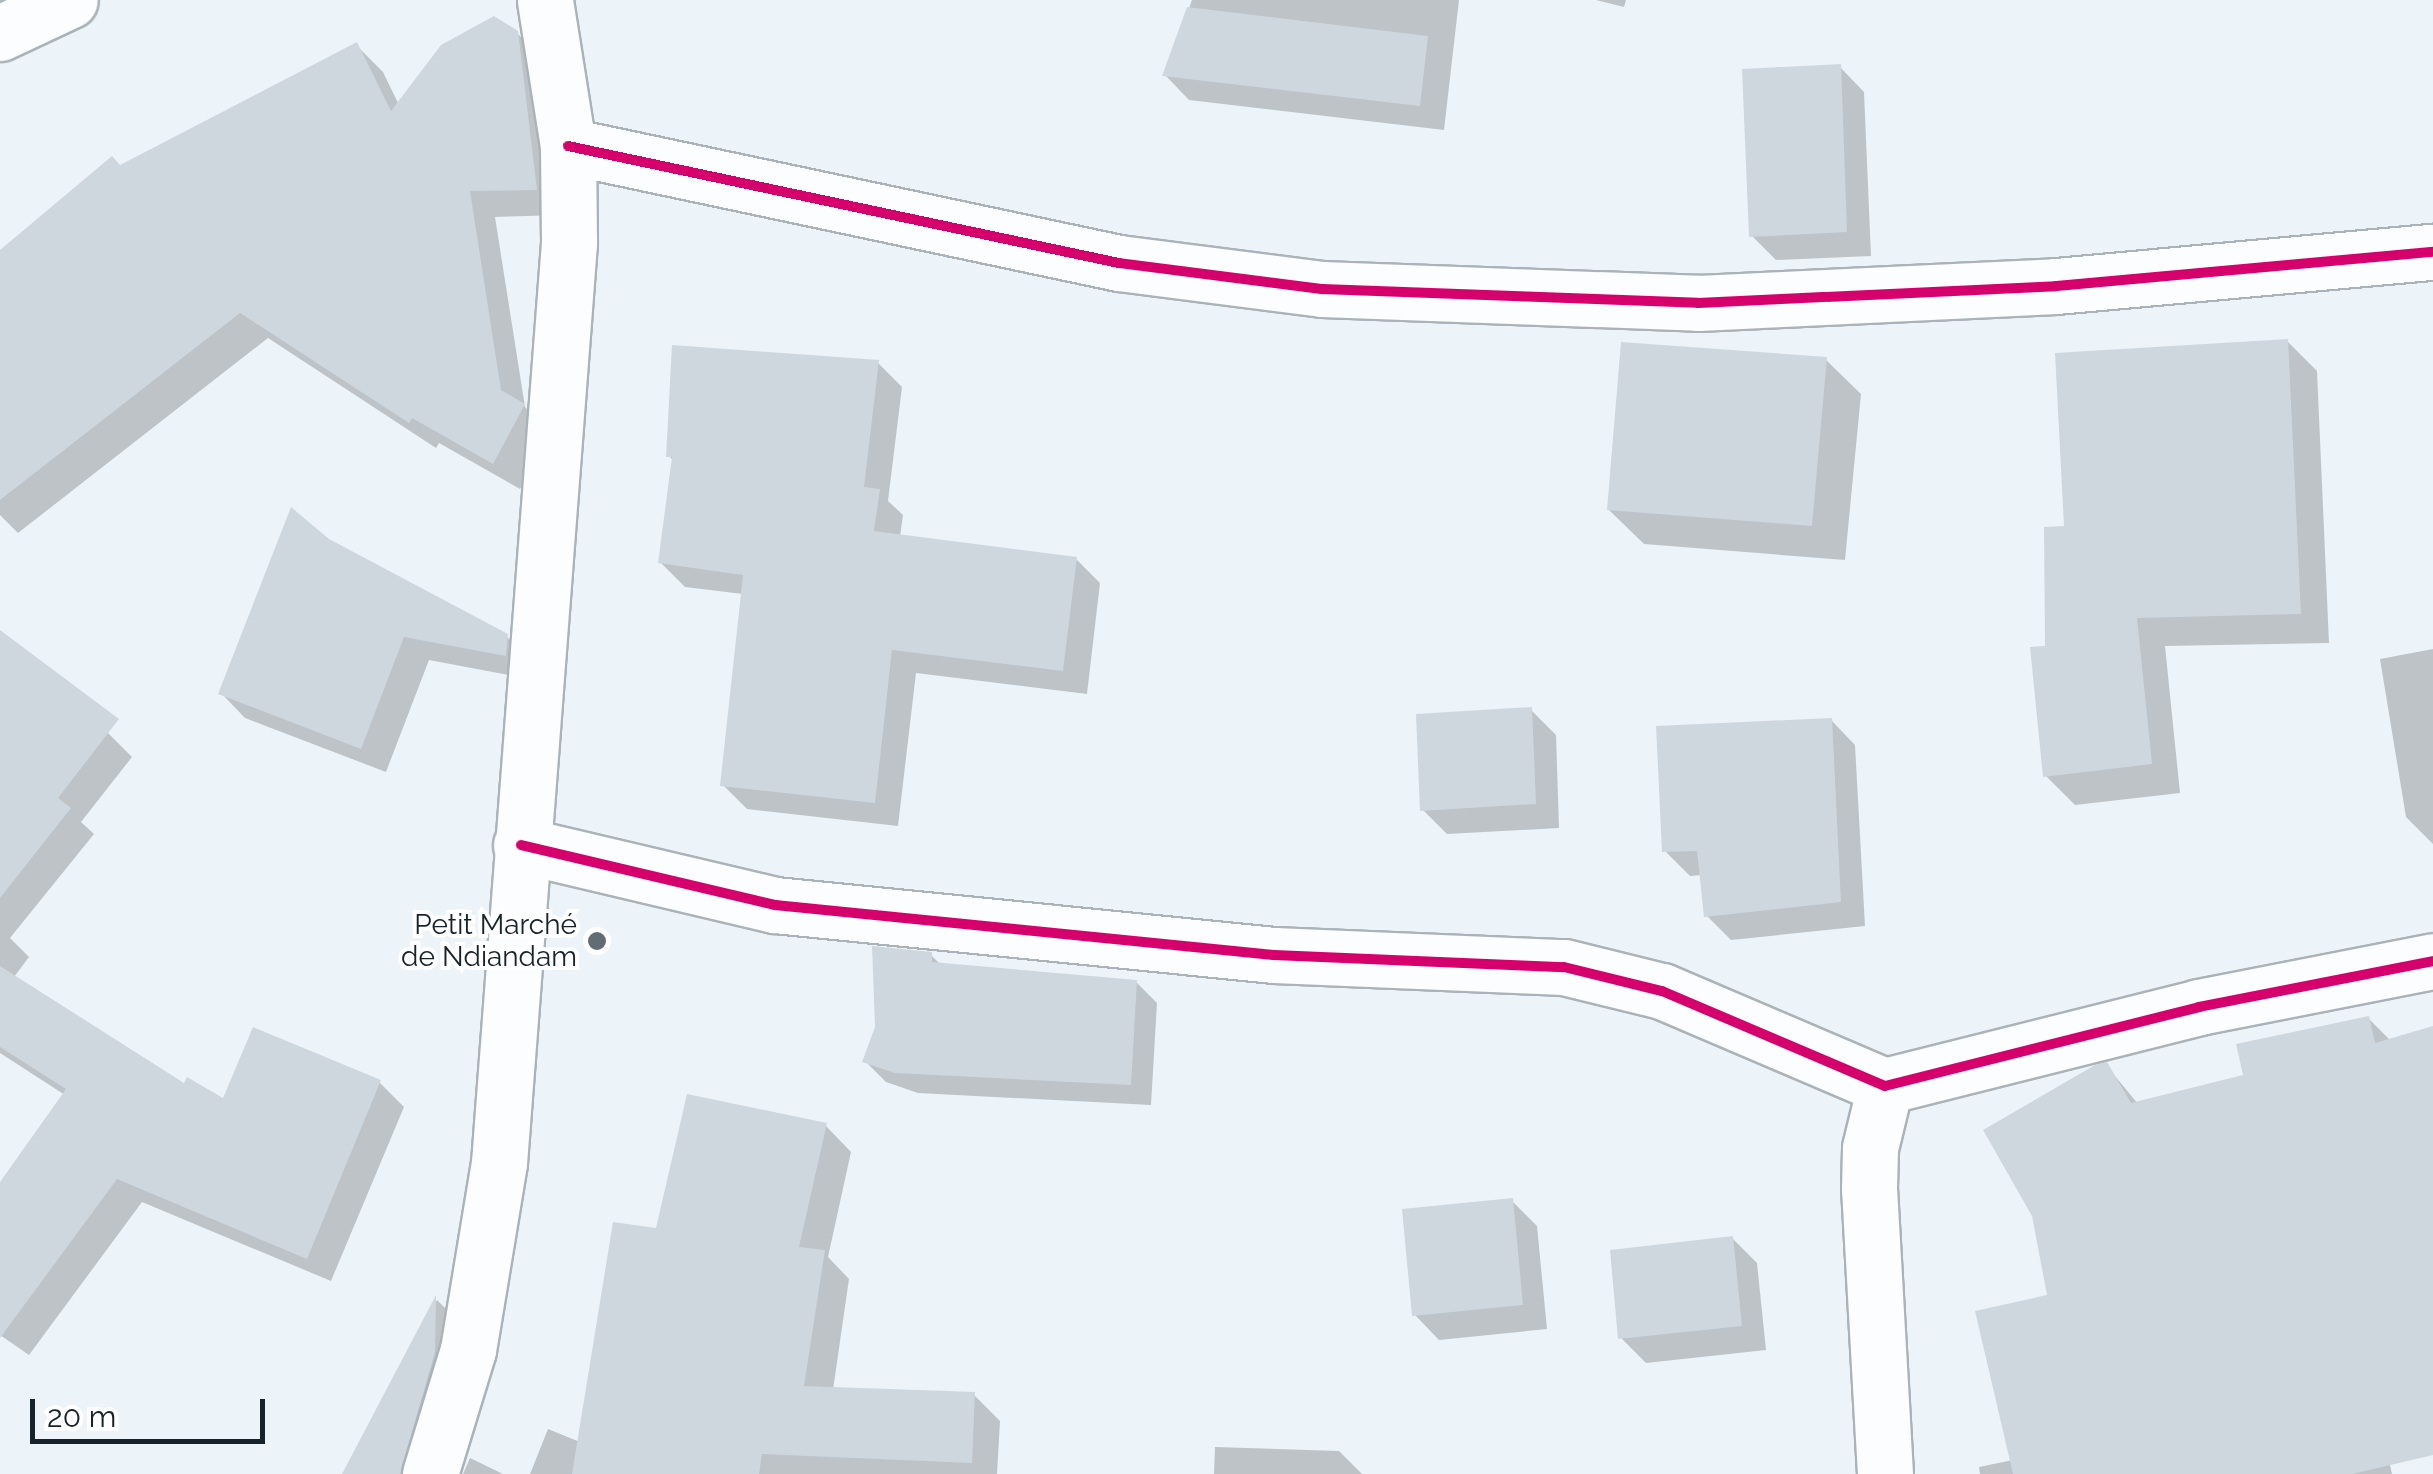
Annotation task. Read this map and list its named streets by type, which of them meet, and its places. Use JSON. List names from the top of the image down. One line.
{"places":["Petit Marché de Ndiandam"],"scale_bar":"20 m"}
